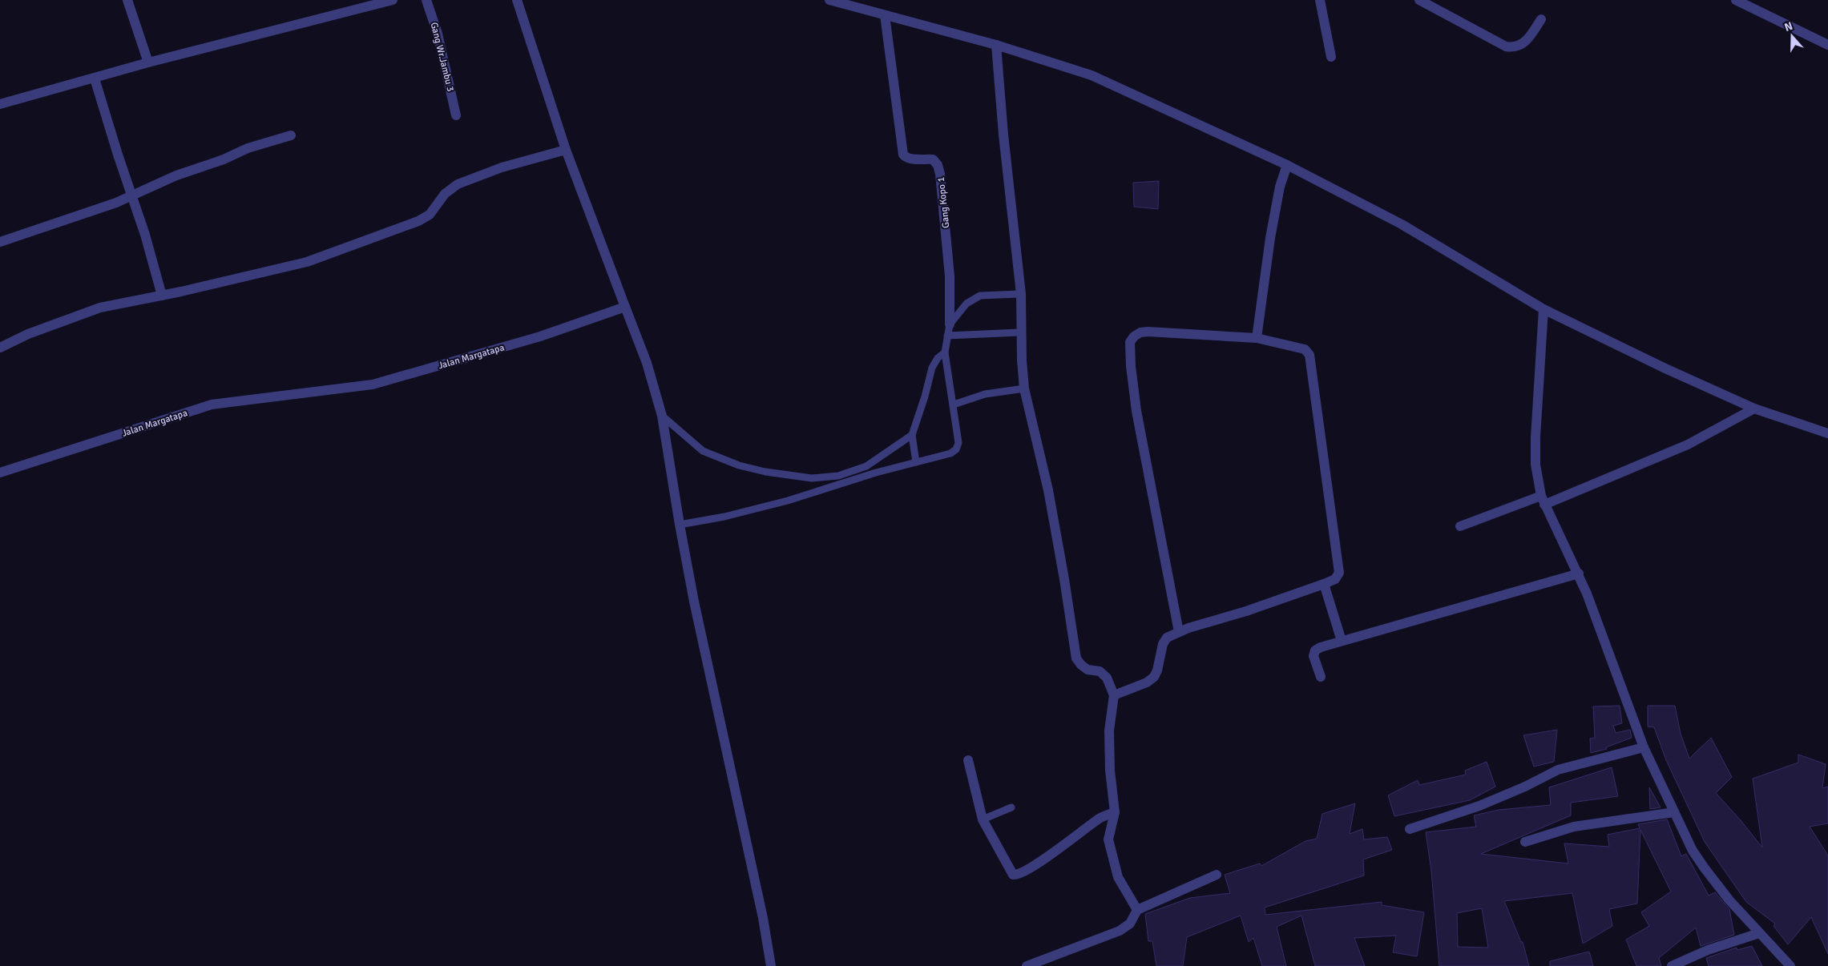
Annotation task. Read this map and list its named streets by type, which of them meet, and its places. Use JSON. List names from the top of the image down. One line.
{"streets":{"street":["Gang Wr.Jambu 3","Gang Kopo 1","Jalan Margatapa"]},"north":"top"}
